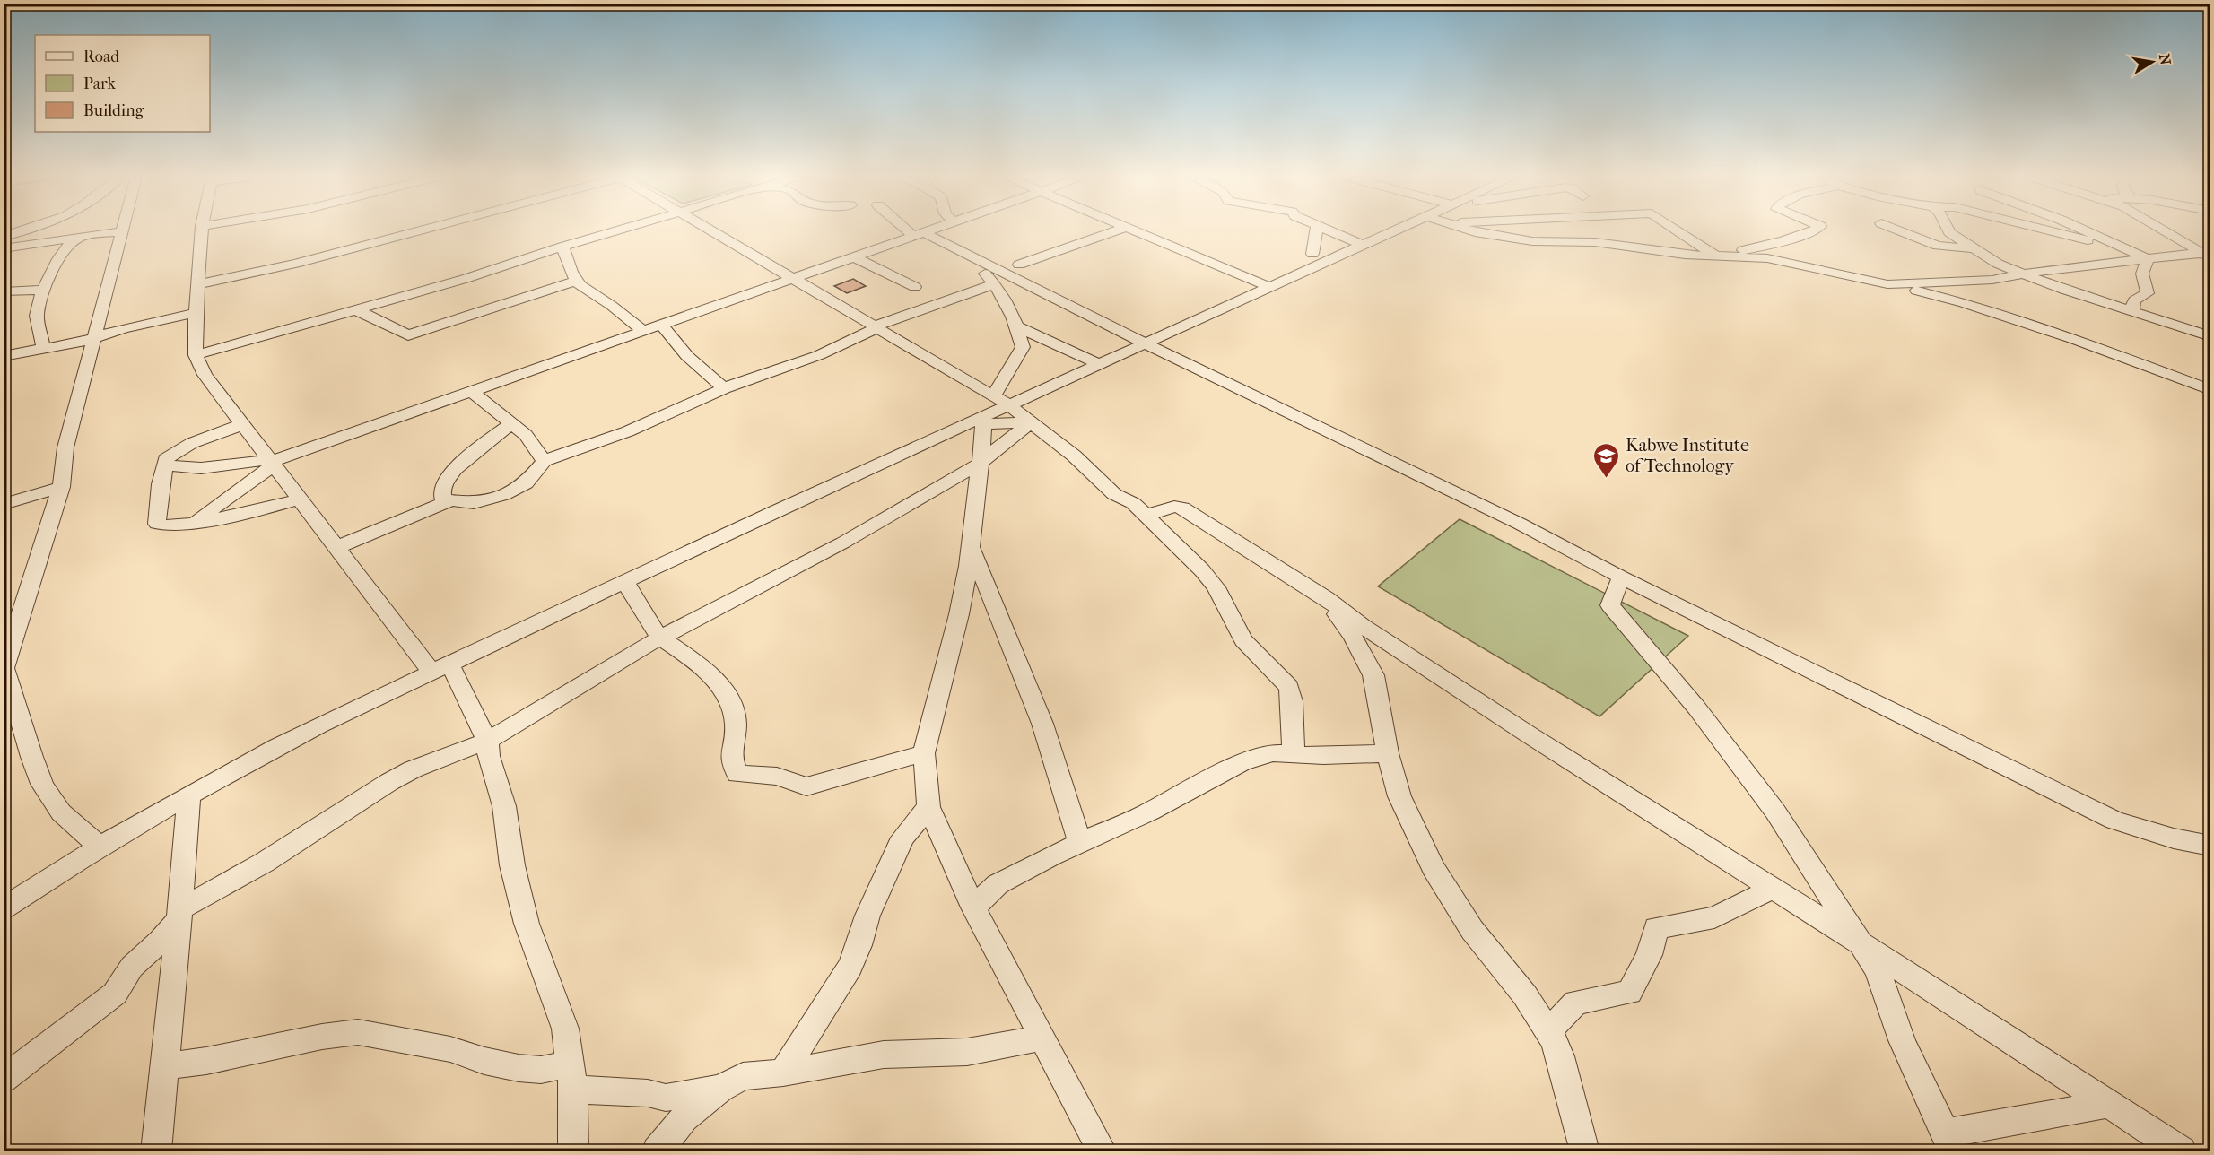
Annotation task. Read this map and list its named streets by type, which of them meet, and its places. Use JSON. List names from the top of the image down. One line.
{"places":{"school or university":["Kabwe Institute of Technology"]},"legend":["Road","Park","Building"],"north":"right"}
